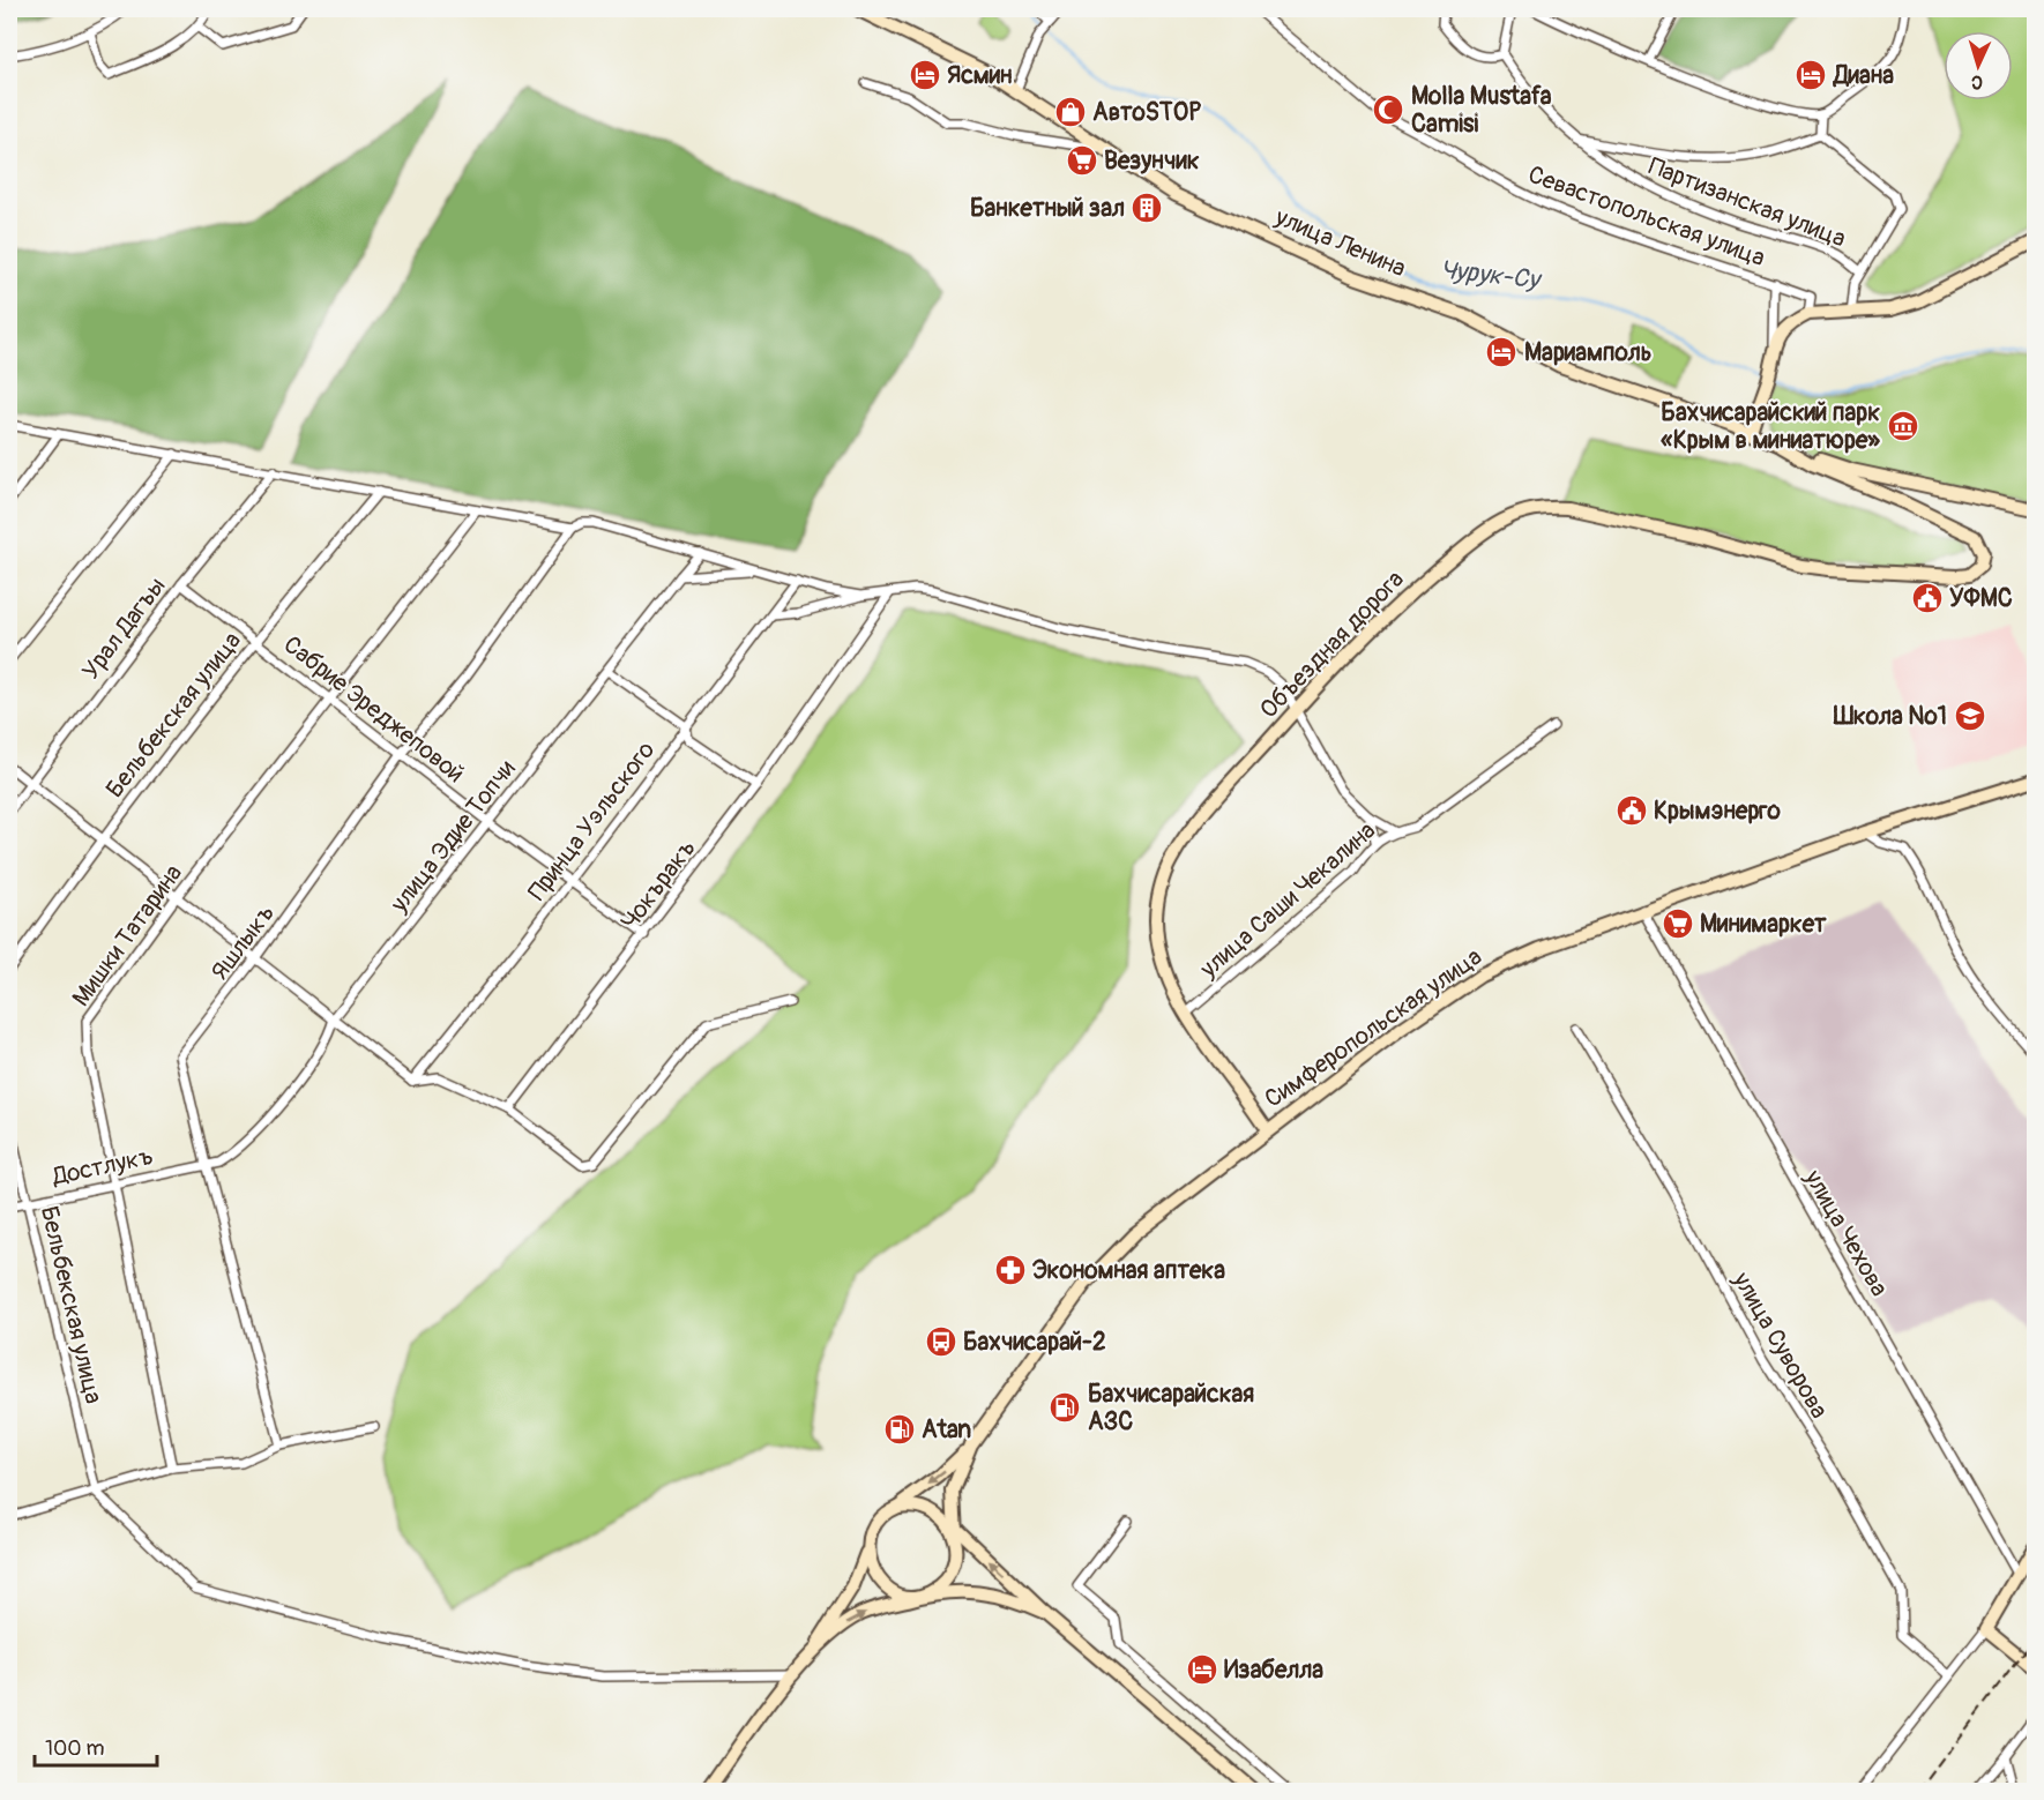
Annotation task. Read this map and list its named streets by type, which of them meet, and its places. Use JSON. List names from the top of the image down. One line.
{"streets":{"main road":["улица Ленина","Объездная дорога","Симферопольская улица"],"street":["Партизанская улица","Севастопольская улица","Урал Дагъы","Сабрие Эреджеповой","Бельбекская улица","Принца Уэльского","улица Эдие Топчи","Чокъракъ","улица Саши Чекалина","Мишки Татарина","Яшлыкъ","Достлукъ","улица Чехова","улица Суворова"]},"crossings":[["улица Ленина","Объездная дорога"],["Урал Дагъы","Сабрие Эреджеповой"],["Объездная дорога","улица Саши Чекалина"],["Объездная дорога","Симферопольская улица"],["Сабрие Эреджеповой","Бельбекская улица"],["Сабрие Эреджеповой","Принца Уэльского"],["Сабрие Эреджеповой","улица Эдие Топчи"],["Сабрие Эреджеповой","Чокъракъ"],["Сабрие Эреджеповой","Мишки Татарина"],["Сабрие Эреджеповой","Яшлыкъ"],["Бельбекская улица","Достлукъ"],["улица Эдие Топчи","Яшлыкъ"],["улица Эдие Топчи","Достлукъ"],["Мишки Татарина","Достлукъ"],["Яшлыкъ","Достлукъ"],["Симферопольская улица","улица Чехова"]],"water":["Чурук-Су"],"places":{"hotel":["Ясмин","Диана","Мариамполь","Изабелла"],"mosque":["Molla Mustafa Camisi"],"shop":["АвтоSTOP"],"supermarket":["Везунчик","Минимаркет"],"building":["Банкетный зал"],"museum":["Бахчисарайский парк «Крым в миниатюре»"],"public building":["УФМС","Крымэнерго"],"school or university":["Школа №1"],"pharmacy":["Экономная аптека"],"bus stop":["Бахчисарай-2"],"fuel station":["Бахчисарайская АЗС","Atan"]},"scale_bar":"100 m","north":"bottom"}
